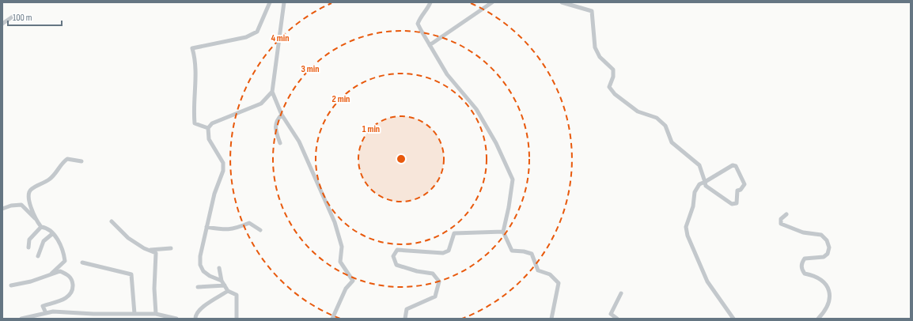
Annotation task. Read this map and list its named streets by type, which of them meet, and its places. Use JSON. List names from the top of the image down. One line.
{"scale_bar":"100 m","rings":["4 min","3 min","2 min","1 min"]}
